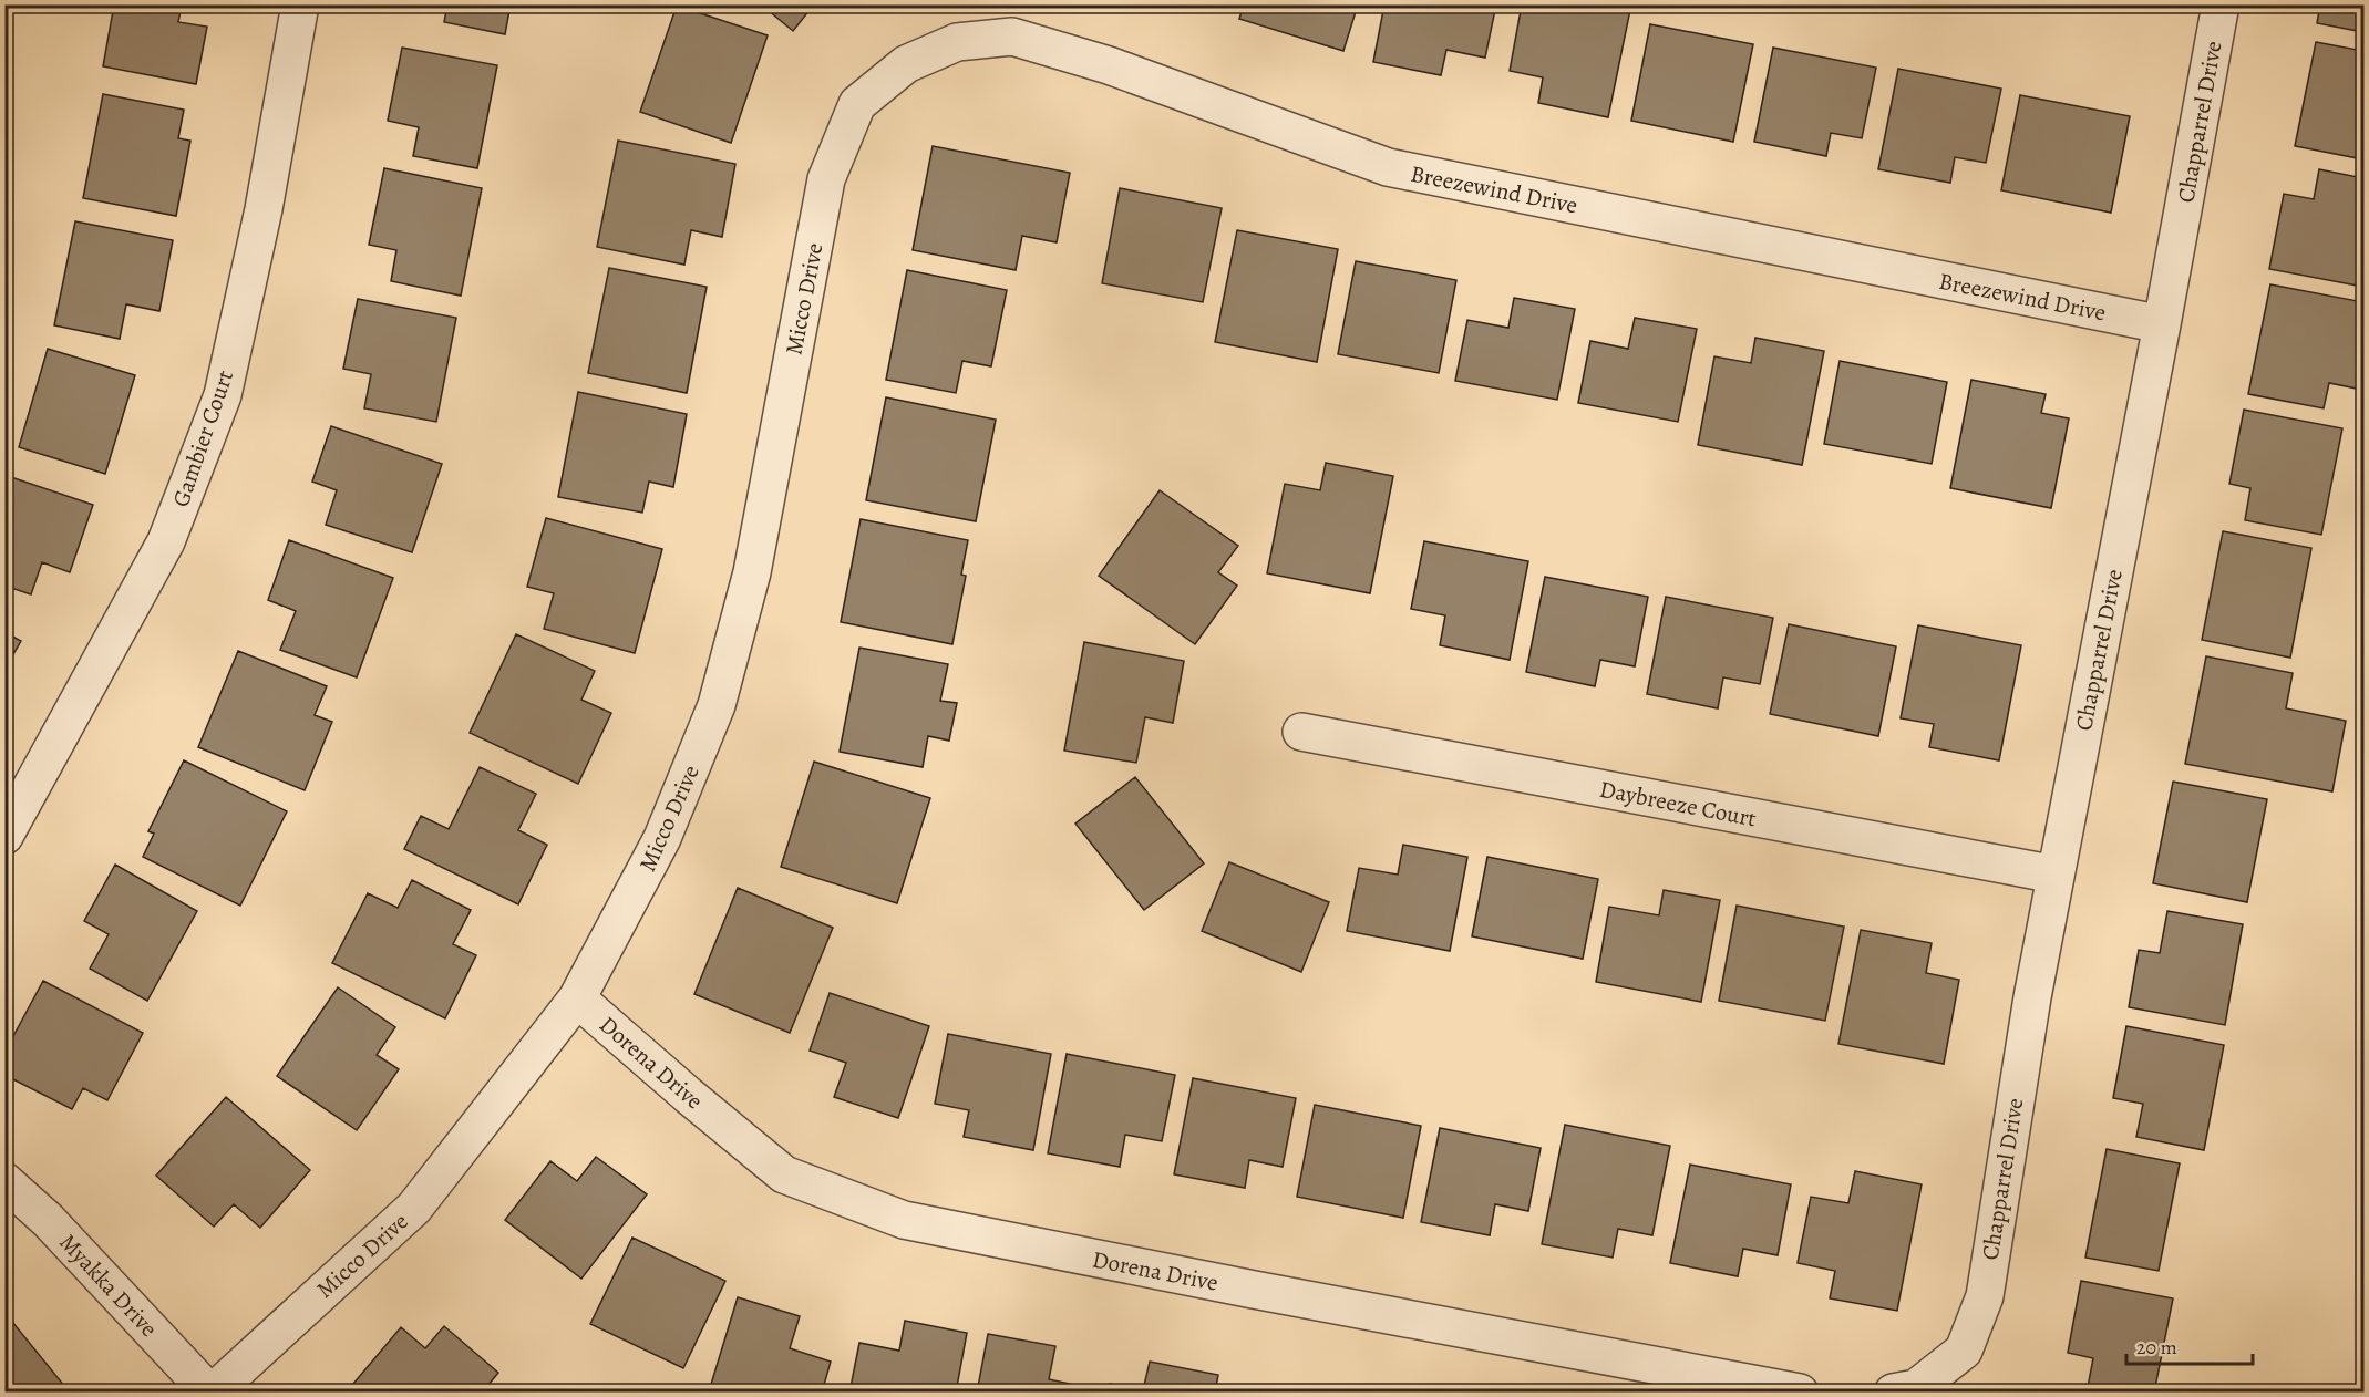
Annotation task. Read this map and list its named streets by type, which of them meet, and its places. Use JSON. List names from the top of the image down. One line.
{"streets":{"street":["Chapparrel Drive","Breezewind Drive","Micco Drive","Gambier Court","Daybreeze Court","Dorena Drive","Myakka Drive"]},"crossings":[["Chapparrel Drive","Breezewind Drive"],["Chapparrel Drive","Daybreeze Court"],["Breezewind Drive","Micco Drive"],["Micco Drive","Dorena Drive"],["Micco Drive","Myakka Drive"]],"scale_bar":"20 m"}
